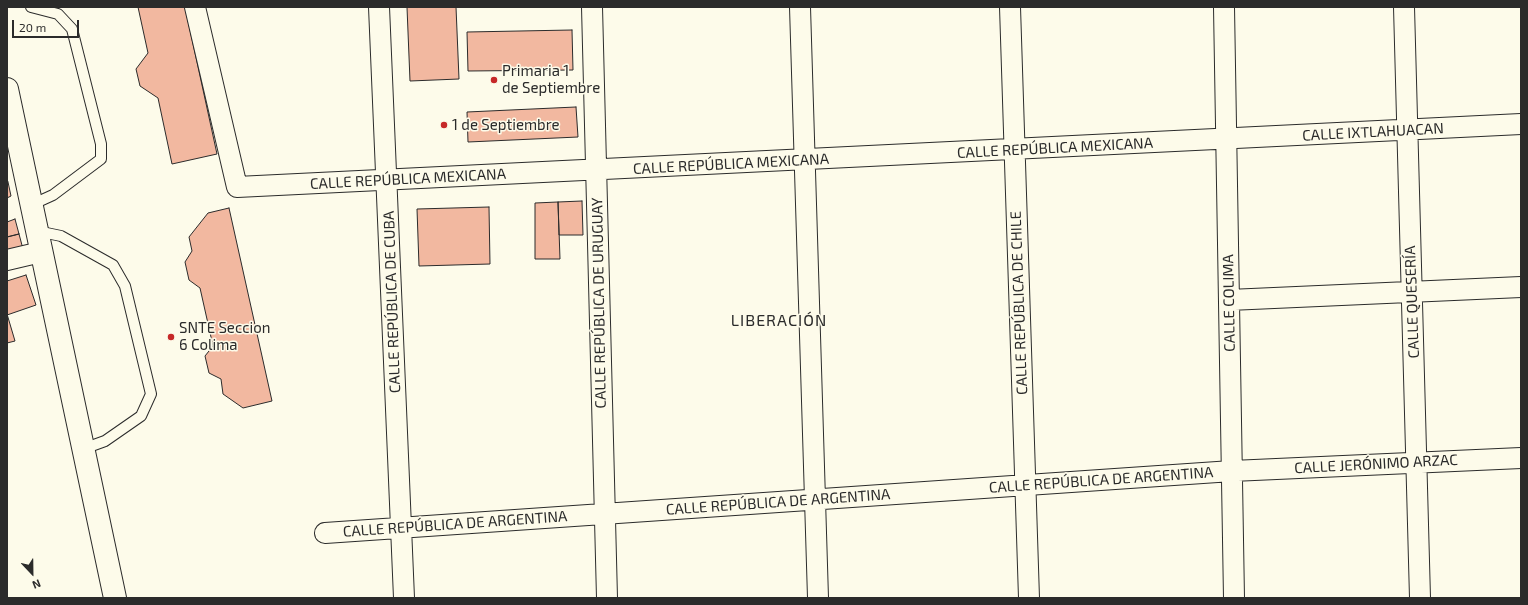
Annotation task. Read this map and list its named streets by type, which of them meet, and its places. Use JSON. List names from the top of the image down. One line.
{"streets":{"street":["CALLE IXTLAHUACAN","CALLE REPÚBLICA MEXICANA","CALLE REPÚBLICA DE CUBA","CALLE QUESERÍA","CALLE REPÚBLICA DE URUGUAY","CALLE REPÚBLICA DE CHILE","CALLE COLIMA","CALLE JERÓNIMO ARZAC","CALLE REPÚBLICA DE ARGENTINA"]},"crossings":[["CALLE IXTLAHUACAN","CALLE REPÚBLICA MEXICANA"],["CALLE IXTLAHUACAN","CALLE QUESERÍA"],["CALLE IXTLAHUACAN","CALLE COLIMA"],["CALLE REPÚBLICA MEXICANA","CALLE REPÚBLICA DE CUBA"],["CALLE REPÚBLICA MEXICANA","CALLE REPÚBLICA DE URUGUAY"],["CALLE REPÚBLICA MEXICANA","CALLE REPÚBLICA DE CHILE"],["CALLE REPÚBLICA MEXICANA","CALLE COLIMA"],["CALLE REPÚBLICA DE CUBA","CALLE REPÚBLICA DE ARGENTINA"],["CALLE QUESERÍA","CALLE JERÓNIMO ARZAC"],["CALLE REPÚBLICA DE URUGUAY","CALLE REPÚBLICA DE ARGENTINA"],["CALLE REPÚBLICA DE CHILE","CALLE REPÚBLICA DE ARGENTINA"],["CALLE COLIMA","CALLE JERÓNIMO ARZAC"],["CALLE COLIMA","CALLE REPÚBLICA DE ARGENTINA"],["CALLE JERÓNIMO ARZAC","CALLE REPÚBLICA DE ARGENTINA"]],"districts":["LIBERACIÓN"],"places":["Primaria 1 de Septiembre","1 de Septiembre","SNTE Seccion 6 Colima"],"scale_bar":"20 m","north":"bottom"}
